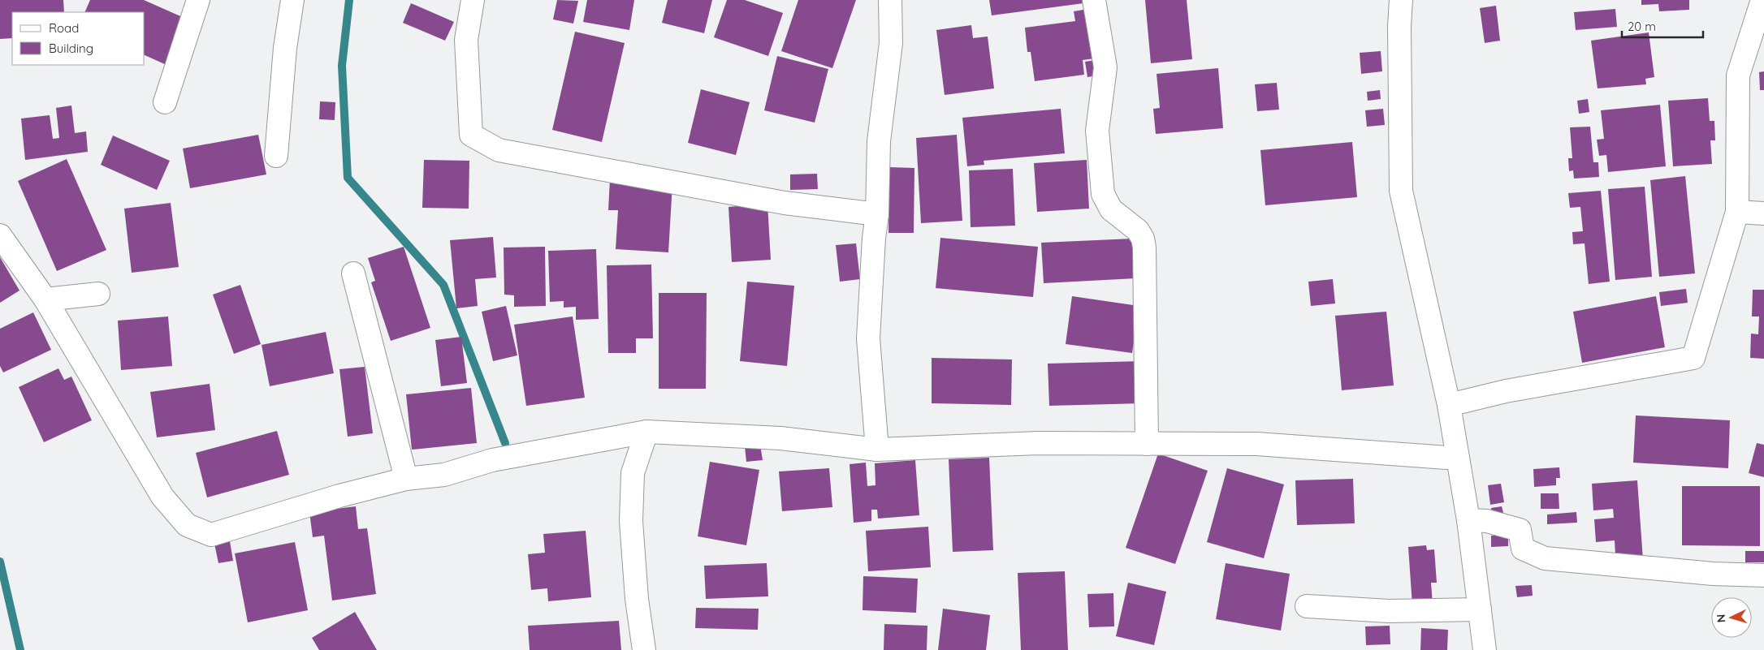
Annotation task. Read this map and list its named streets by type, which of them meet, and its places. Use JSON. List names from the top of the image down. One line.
{"legend":["Road","Building"],"scale_bar":"20 m","north":"left"}
